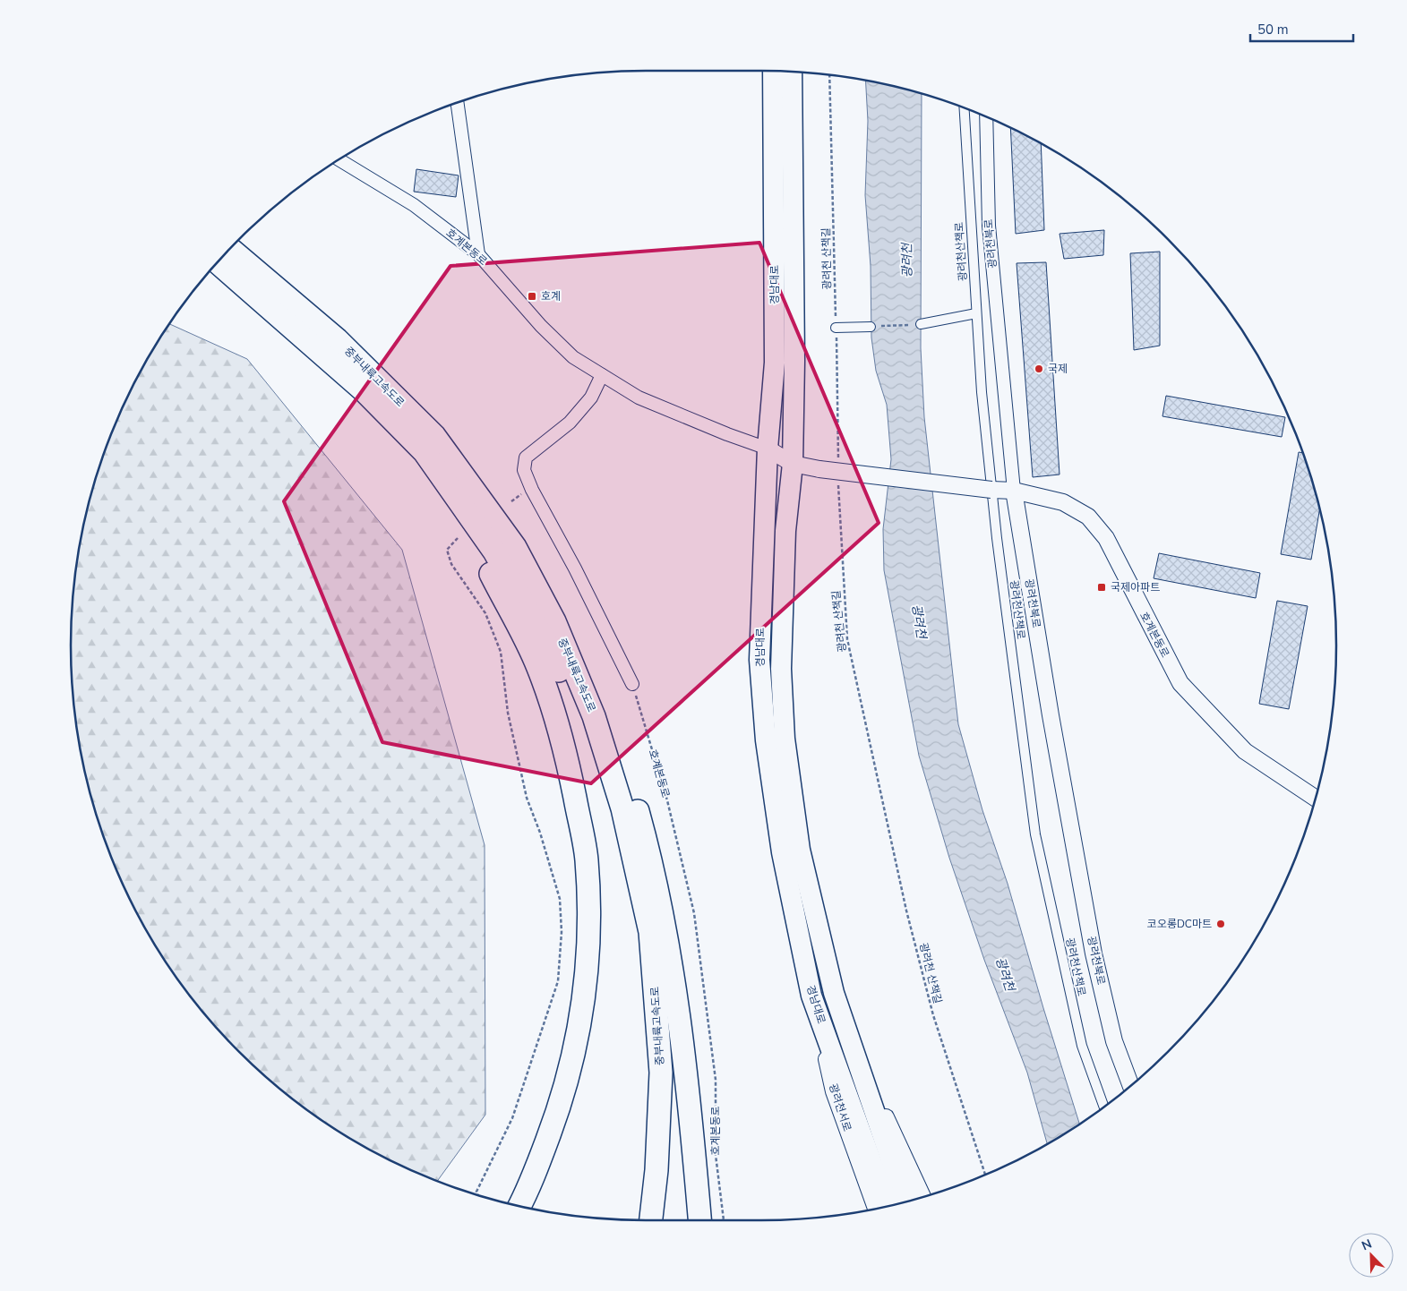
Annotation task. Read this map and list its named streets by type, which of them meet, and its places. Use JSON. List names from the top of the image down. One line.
{"streets":{"highway":["경남대로","중부내륙고속도로"],"street":["광려천북로","호계본동로","광려천산책로","광려천서로"],"path":["광려천 산책길"]},"crossings":[["광려천북로","호계본동로"],["호계본동로","광려천산책로"],["호계본동로","경남대로"],["경남대로","광려천서로"]],"water":["광려천"],"places":{"transit":["호계","국제아파트"],"other":["국제","코오롱DC마트"]},"scale_bar":"50 m","north":"top left"}
